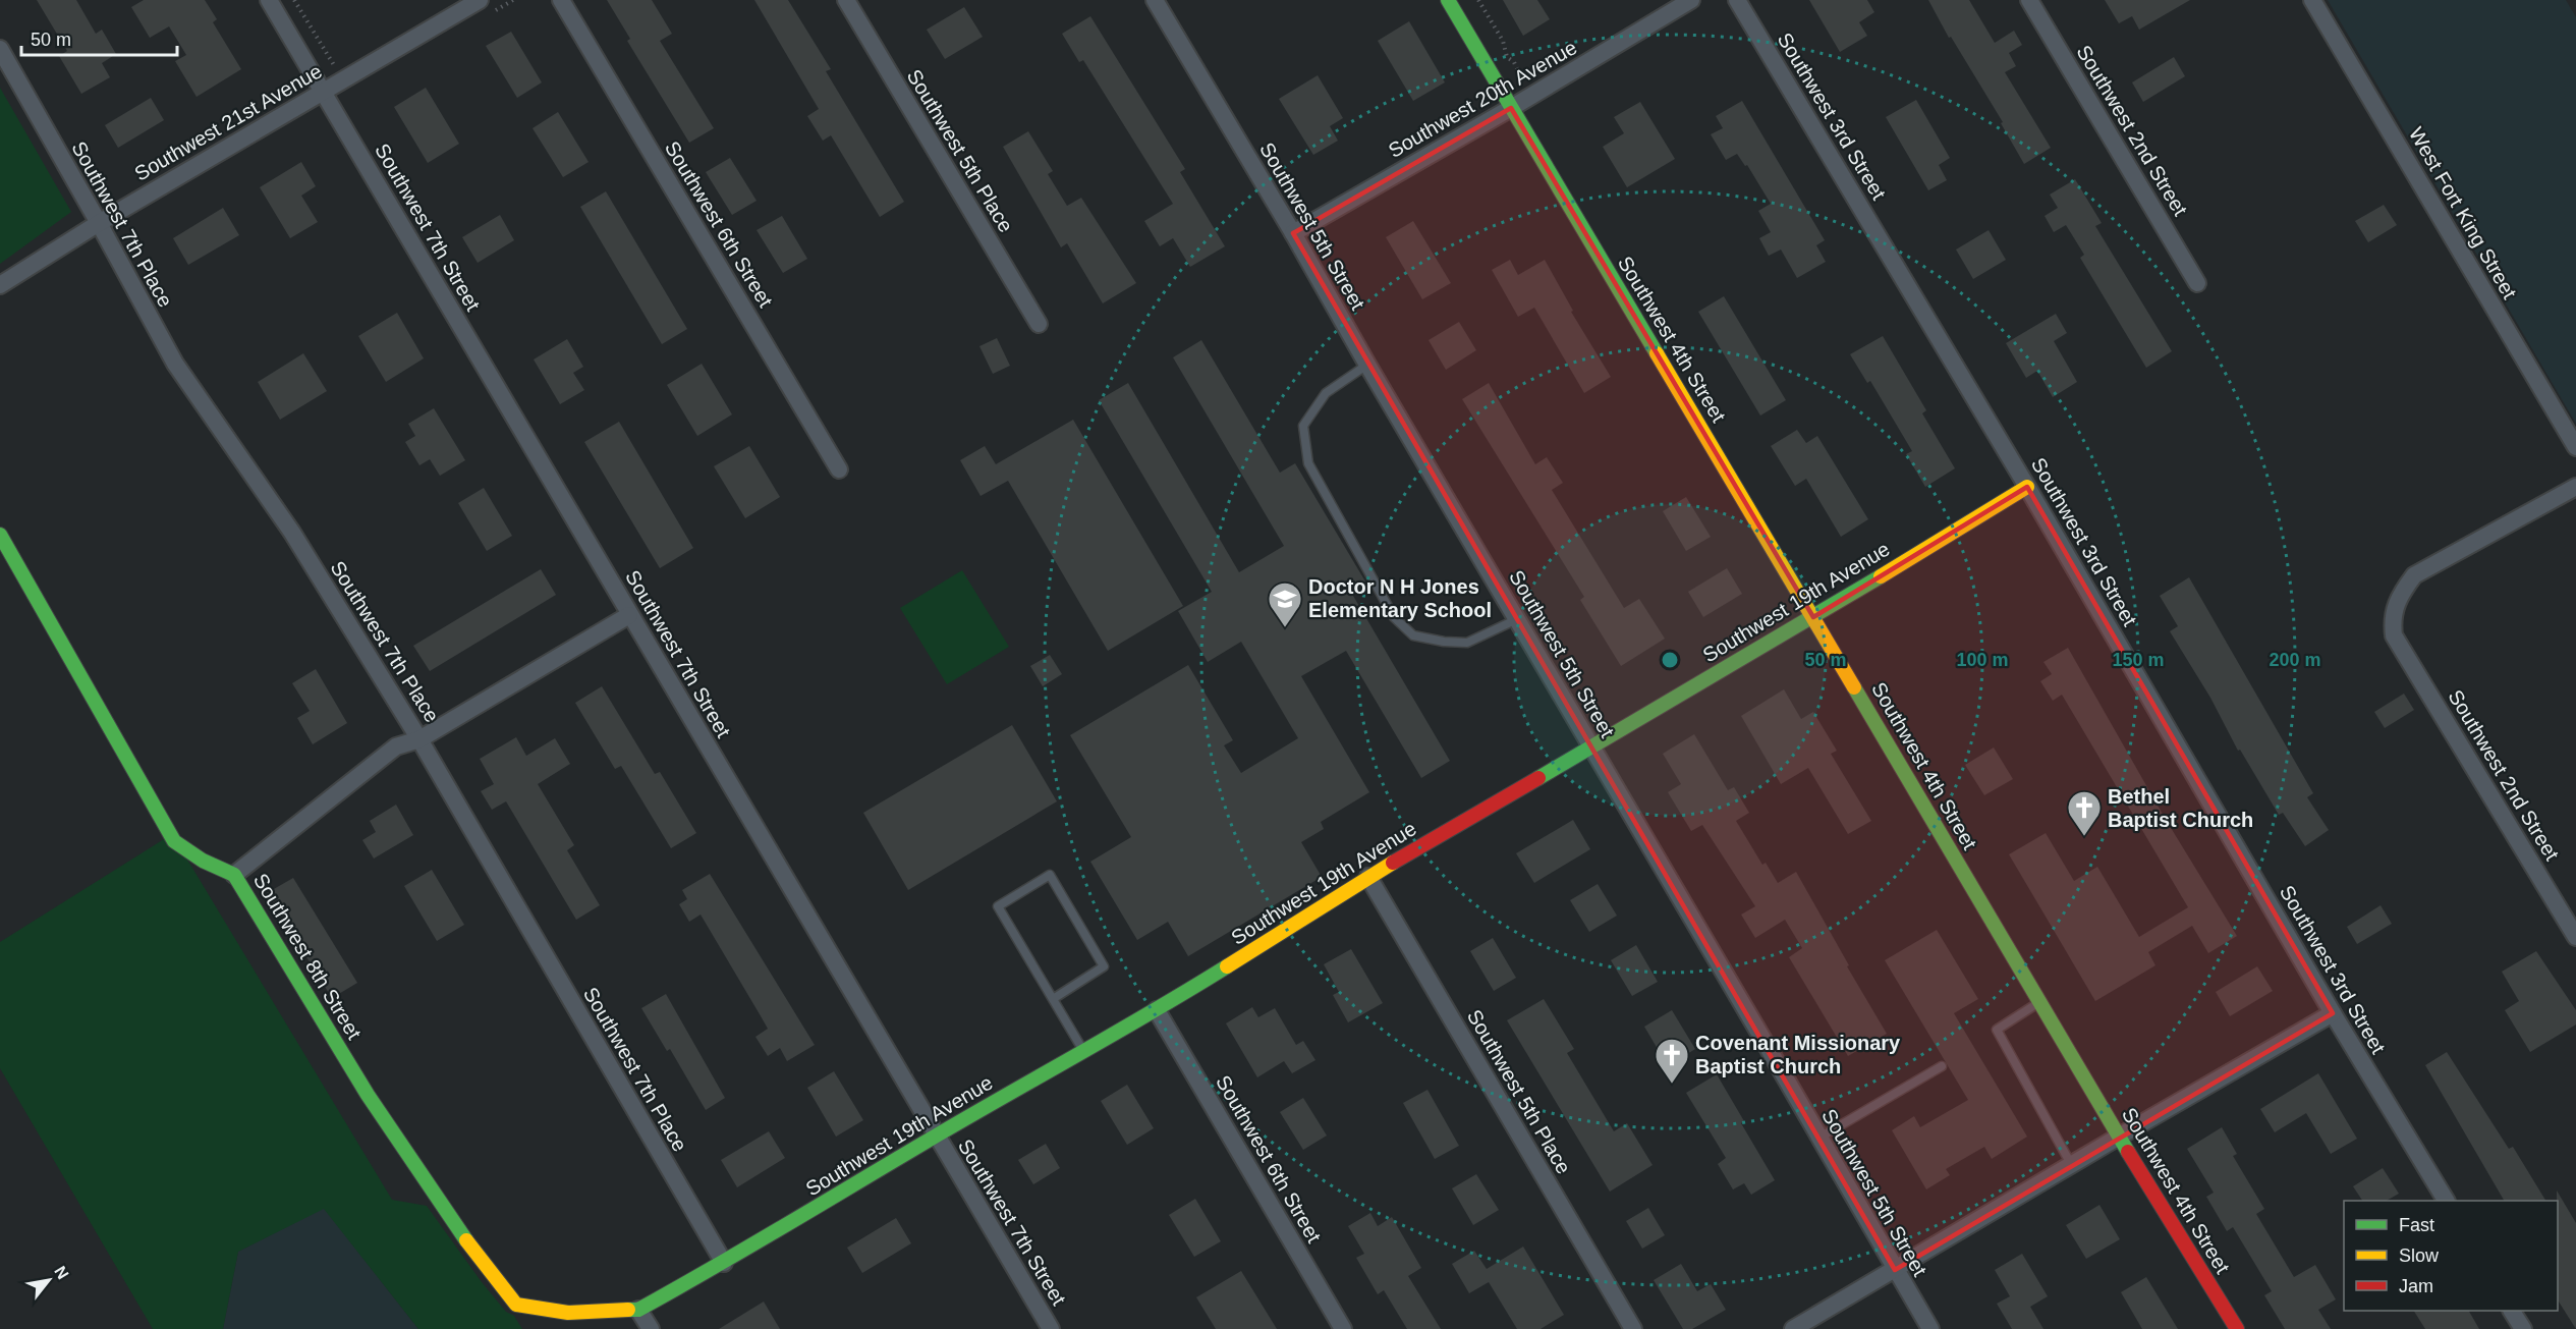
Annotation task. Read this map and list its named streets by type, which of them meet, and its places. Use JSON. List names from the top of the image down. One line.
{"streets":{"street":["Southwest 20th Avenue","Southwest 3rd Street","Southwest 21st Avenue","Southwest 2nd Street","Southwest 5th Place","West Fort King Street","Southwest 7th Place","Southwest 6th Street","Southwest 5th Street","Southwest 7th Street","Southwest 4th Street","Southwest 19th Avenue","Southwest 8th Street"]},"crossings":[["Southwest 20th Avenue","Southwest 5th Street"],["Southwest 20th Avenue","Southwest 4th Street"],["Southwest 3rd Street","Southwest 19th Avenue"],["Southwest 21st Avenue","Southwest 7th Place"],["Southwest 21st Avenue","Southwest 7th Street"],["Southwest 5th Place","Southwest 19th Avenue"],["Southwest 7th Place","Southwest 19th Avenue"],["Southwest 6th Street","Southwest 19th Avenue"],["Southwest 5th Street","Southwest 19th Avenue"],["Southwest 7th Street","Southwest 19th Avenue"],["Southwest 4th Street","Southwest 19th Avenue"],["Southwest 19th Avenue","Southwest 8th Street"]],"places":{"school or university":["Doctor N H Jones Elementary School"],"church":["Bethel Baptist Church","Covenant Missionary Baptist Church"]},"legend":["Fast","Slow","Jam"],"scale_bar":"50 m","north":"top right","rings":["50 m","100 m","150 m","200 m"]}
